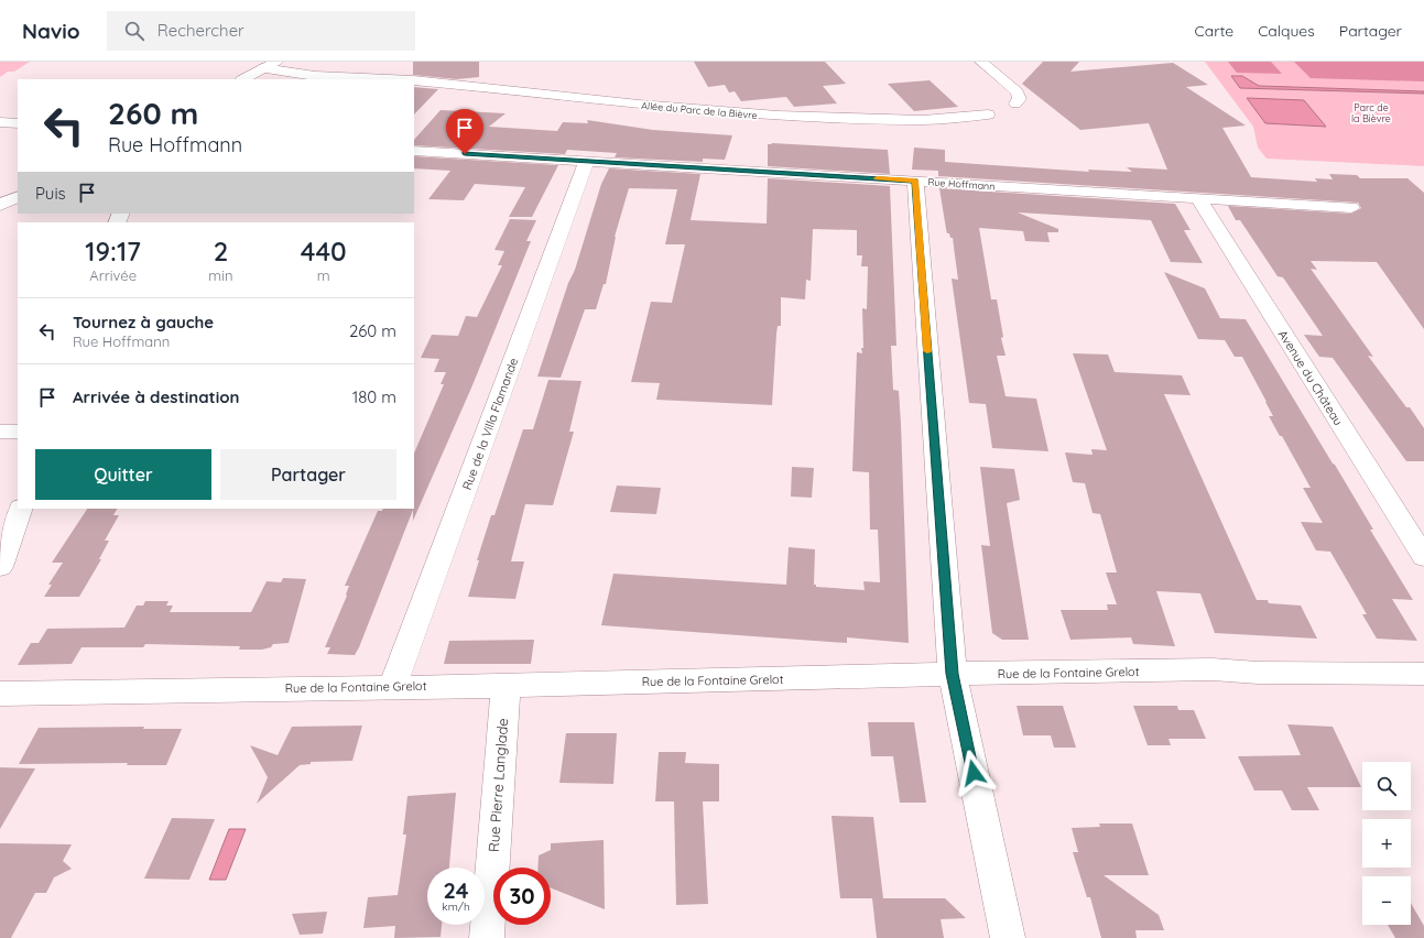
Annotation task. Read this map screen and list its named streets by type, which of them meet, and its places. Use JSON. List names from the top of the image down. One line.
{"streets":{"street":["Allée du Parc de la Bièvre","Rue Hoffmann","Avenue du Château","Rue de la Villa Flamande","Rue de la Fontaine Grelot","Rue Pierre Langlade"]},"crossings":[["Rue Hoffmann","Avenue du Château"],["Rue Hoffmann","Rue de la Villa Flamande"],["Rue de la Villa Flamande","Rue de la Fontaine Grelot"],["Rue de la Fontaine Grelot","Rue Pierre Langlade"]],"parks":["Parc de la Bièvre"],"page":{"header":"Navio","search":"Rechercher","nav":["Carte","Calques","Partager"],"turn":["260 m","Rue Hoffmann"],"then":"Puis","eta":["19:17","Arrivée","2","min","440","m"],"list":[{"name":"Tournez à gauche","note":"Rue Hoffmann","value":"260 m"},{"name":"Arrivée à destination","value":"180 m"}],"buttons":["Quitter","Partager"],"map_buttons":["+","−"],"speed":"24 km/h","limit":"30"}}
